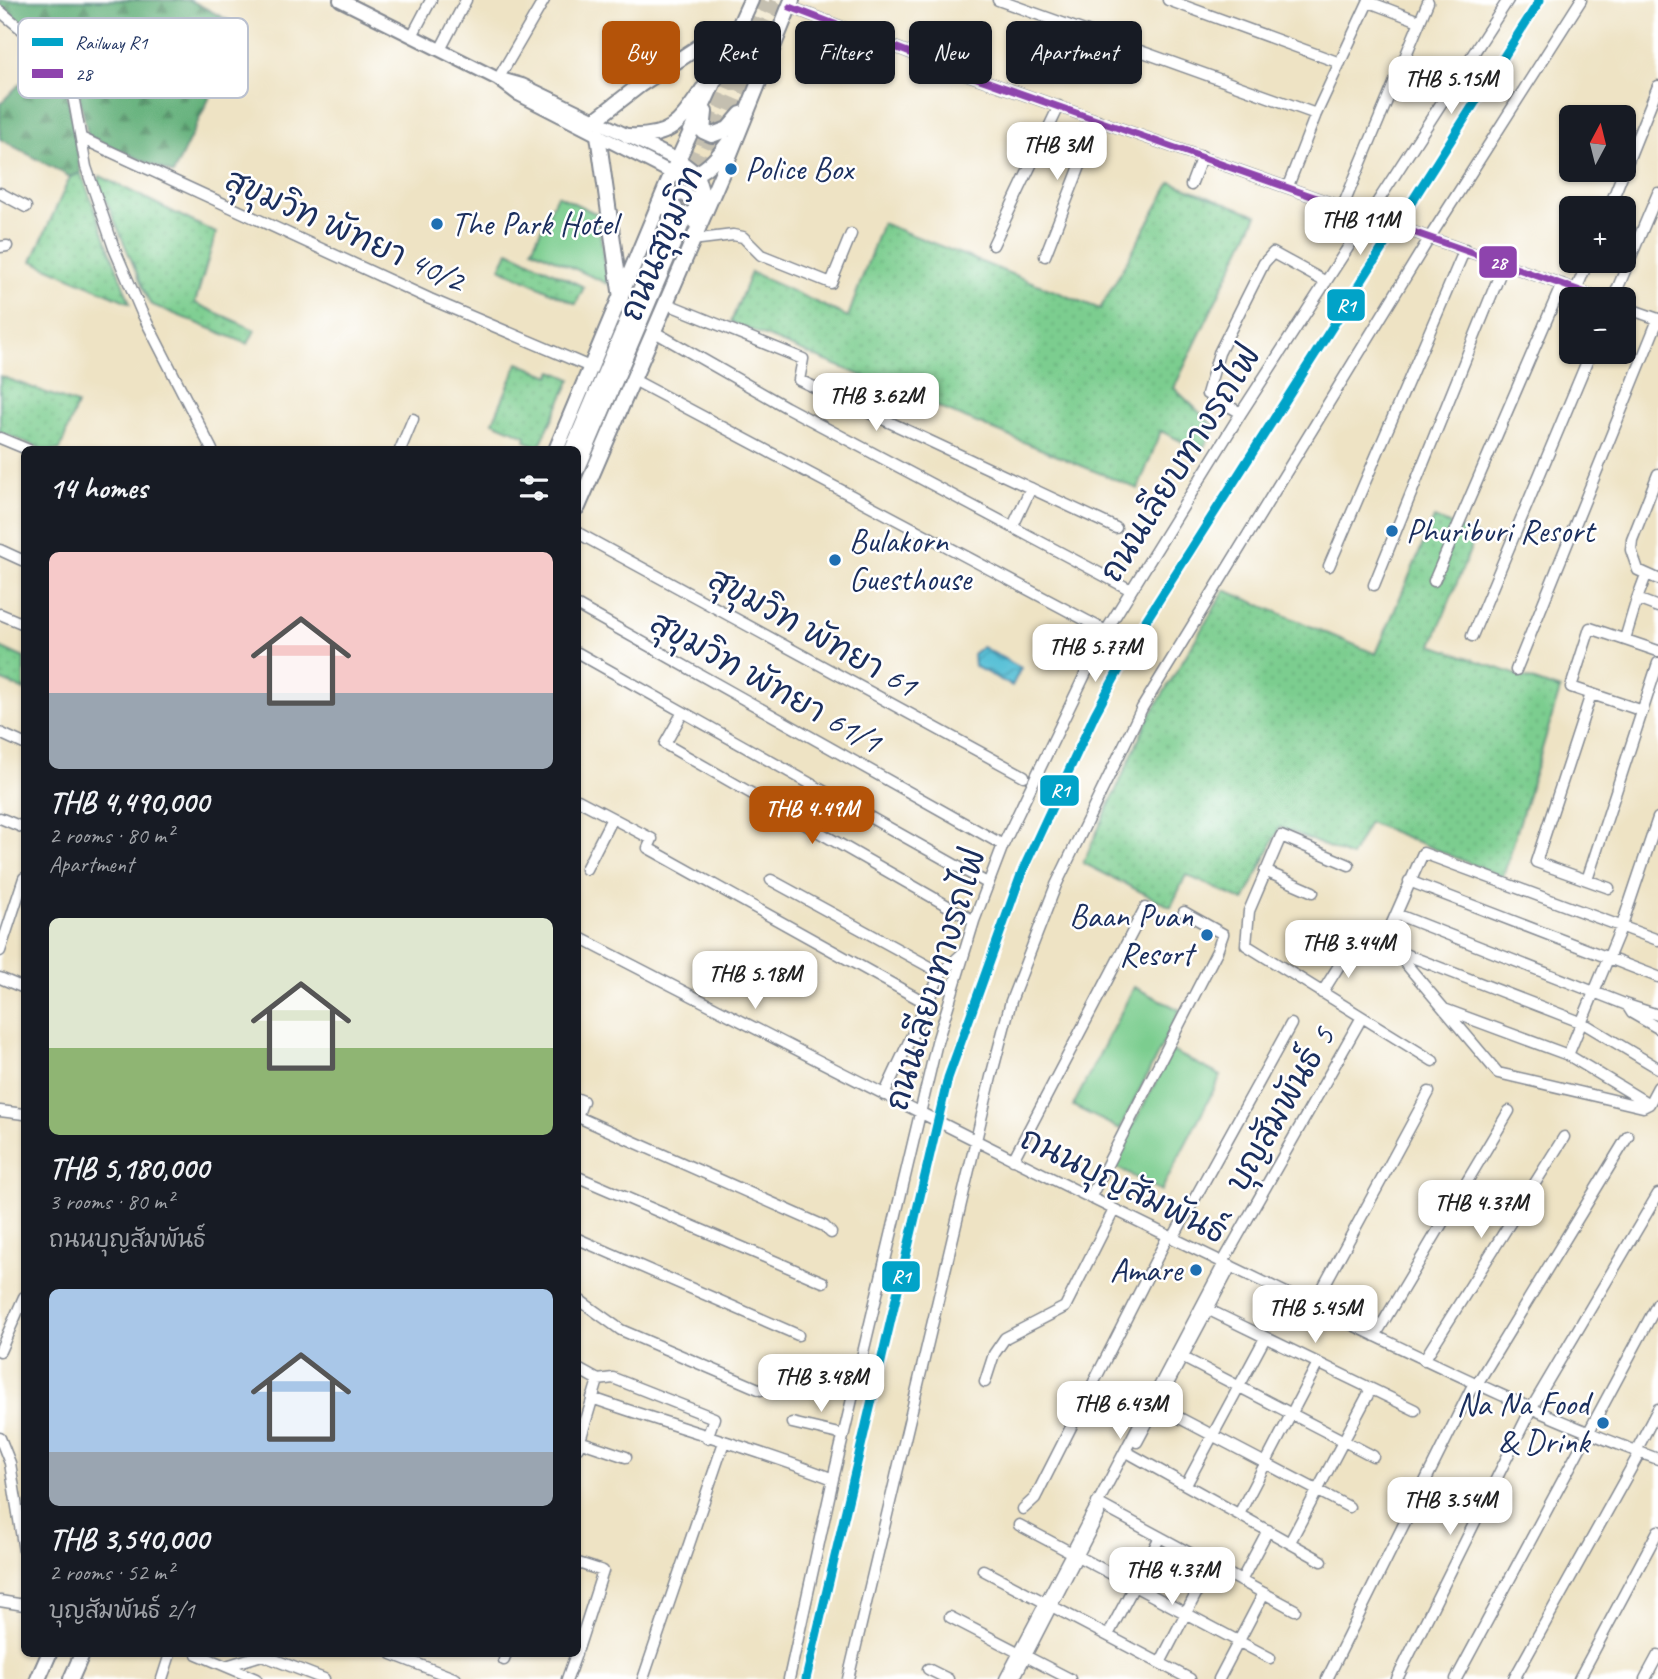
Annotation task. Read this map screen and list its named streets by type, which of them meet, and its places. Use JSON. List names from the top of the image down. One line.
{"streets":{"highway":["ถนนสุขุมวิท"],"street":["สุขุมวิท พัทยา 40/2","ถนนเลียบทางรถไฟ","สุขุมวิท พัทยา 61","สุขุมวิท พัทยา 61/1","บุญสัมพันธ์ 5","ถนนบุญสัมพันธ์"]},"crossings":[["สุขุมวิท พัทยา 40/2","ถนนสุขุมวิท"],["ถนนเลียบทางรถไฟ","สุขุมวิท พัทยา 61/1"],["ถนนเลียบทางรถไฟ","ถนนบุญสัมพันธ์"],["บุญสัมพันธ์ 5","ถนนบุญสัมพันธ์"]],"places":["Police Box","The Park Hotel","Phuriburi Resort","Bulakorn Guesthouse","Baan Puan Resort","Amare","Na Na Food & Drink"],"lines":["rail line R1","transit line 28"],"legend":["Railway R1","28"],"north":"top","page":{"chip":["Buy","Rent","Filters","New","Apartment"],"price":["THB 5.15M","THB 3M","THB 11M","THB 3.62M","THB 5.77M","THB 4.49M","THB 3.44M","THB 5.18M","THB 4.37M","THB 5.45M","THB 3.48M","THB 6.43M","THB 3.54M","THB 4.37M"],"map_buttons":["+","−"],"heading":"14 homes","list":[{"name":"THB 4,490,000","note":"2 rooms · 80 m² · Apartment"},{"name":"THB 5,180,000","note":"3 rooms · 80 m² · ถนนบุญสัมพันธ์"},{"name":"THB 3,540,000","note":"2 rooms · 52 m² · บุญสัมพันธ์ 2/1"}]}}
